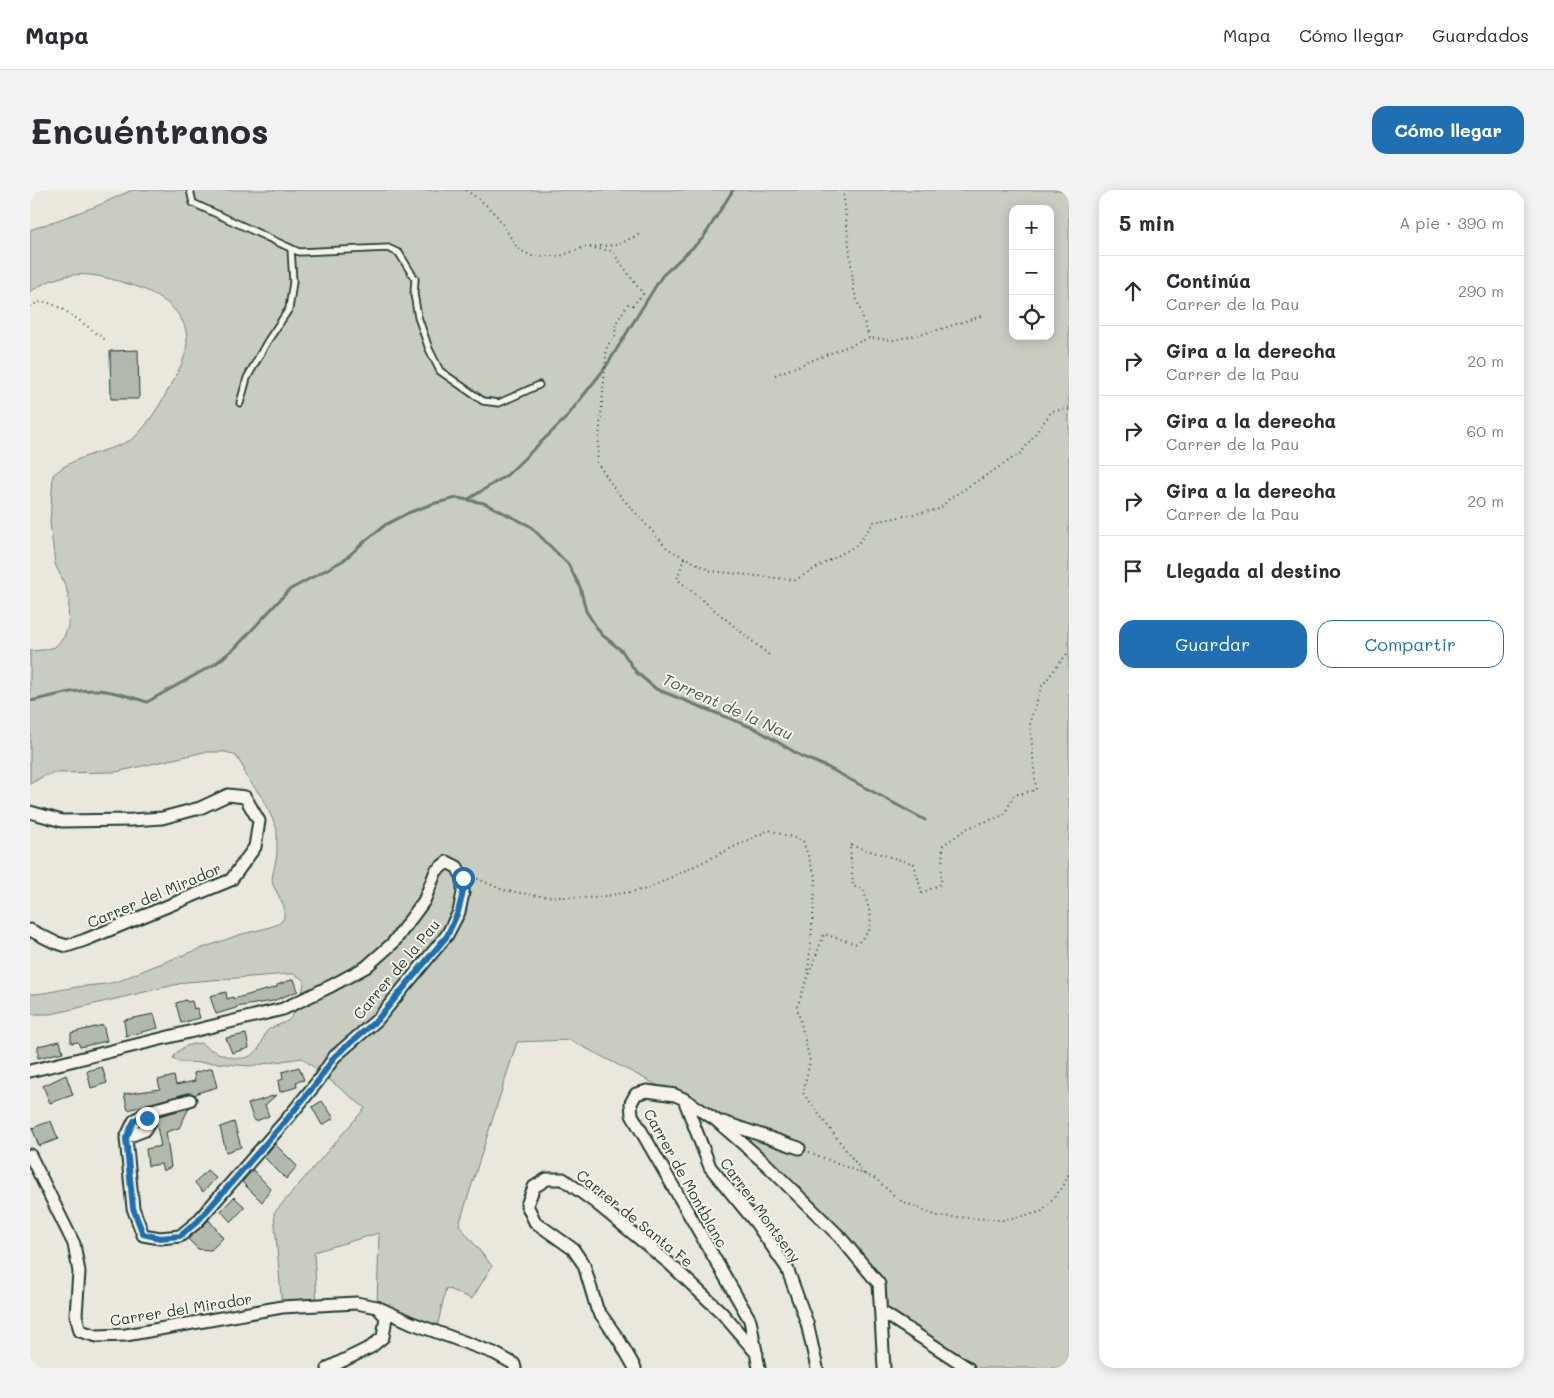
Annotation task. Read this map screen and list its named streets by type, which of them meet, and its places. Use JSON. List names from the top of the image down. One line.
{"streets":{"street":["Carrer del Mirador","Carrer de la Pau","Carrer de Montblanc","Carrer Montseny","Carrer de Santa Fe"]},"crossings":[["Carrer de Montblanc","Carrer Montseny"],["Carrer de Montblanc","Carrer de Santa Fe"]],"water":["Torrent de la Nau"],"page":{"header":"Mapa","nav":["Mapa","Cómo llegar","Guardados"],"buttons":["Cómo llegar",["Guardar","Compartir"]],"title":"Encuéntranos","heading":["5 min","A pie · 390 m"],"map_buttons":["+","−"],"list":[["Continúa","Carrer de la Pau","290 m"],["Gira a la derecha","Carrer de la Pau","20 m"],["Gira a la derecha","Carrer de la Pau","60 m"],["Gira a la derecha","Carrer de la Pau","20 m"],"Llegada al destino"]}}
